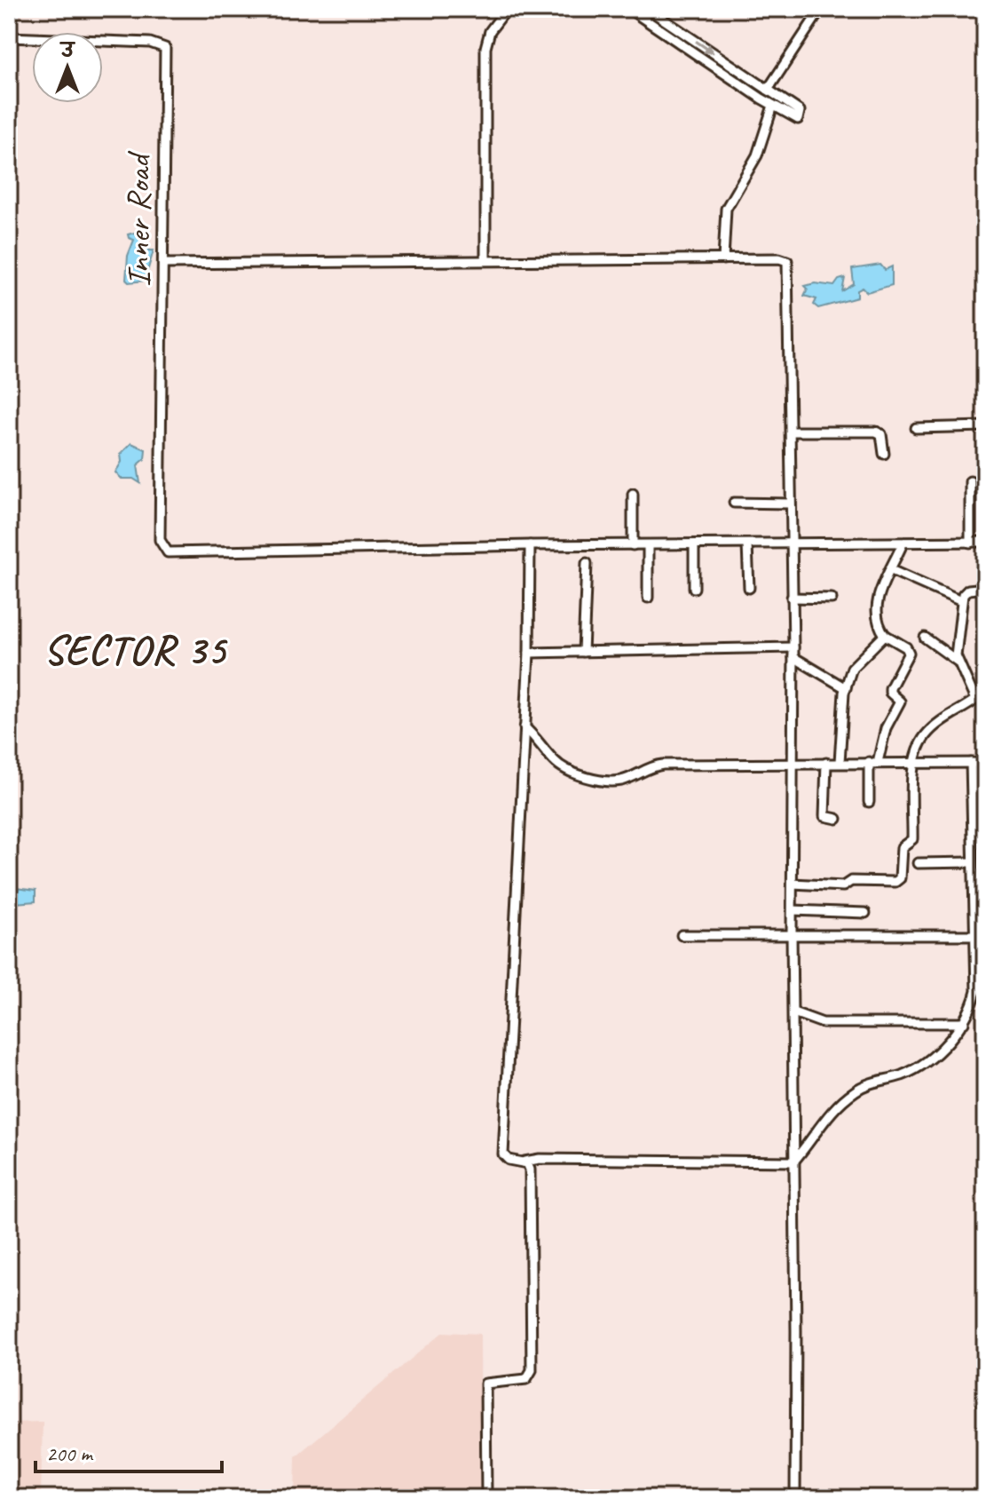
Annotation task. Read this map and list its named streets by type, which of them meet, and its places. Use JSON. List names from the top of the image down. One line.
{"streets":{"street":["Inner Road"]},"districts":["SECTOR 35"],"scale_bar":"200 m","north":"top"}
